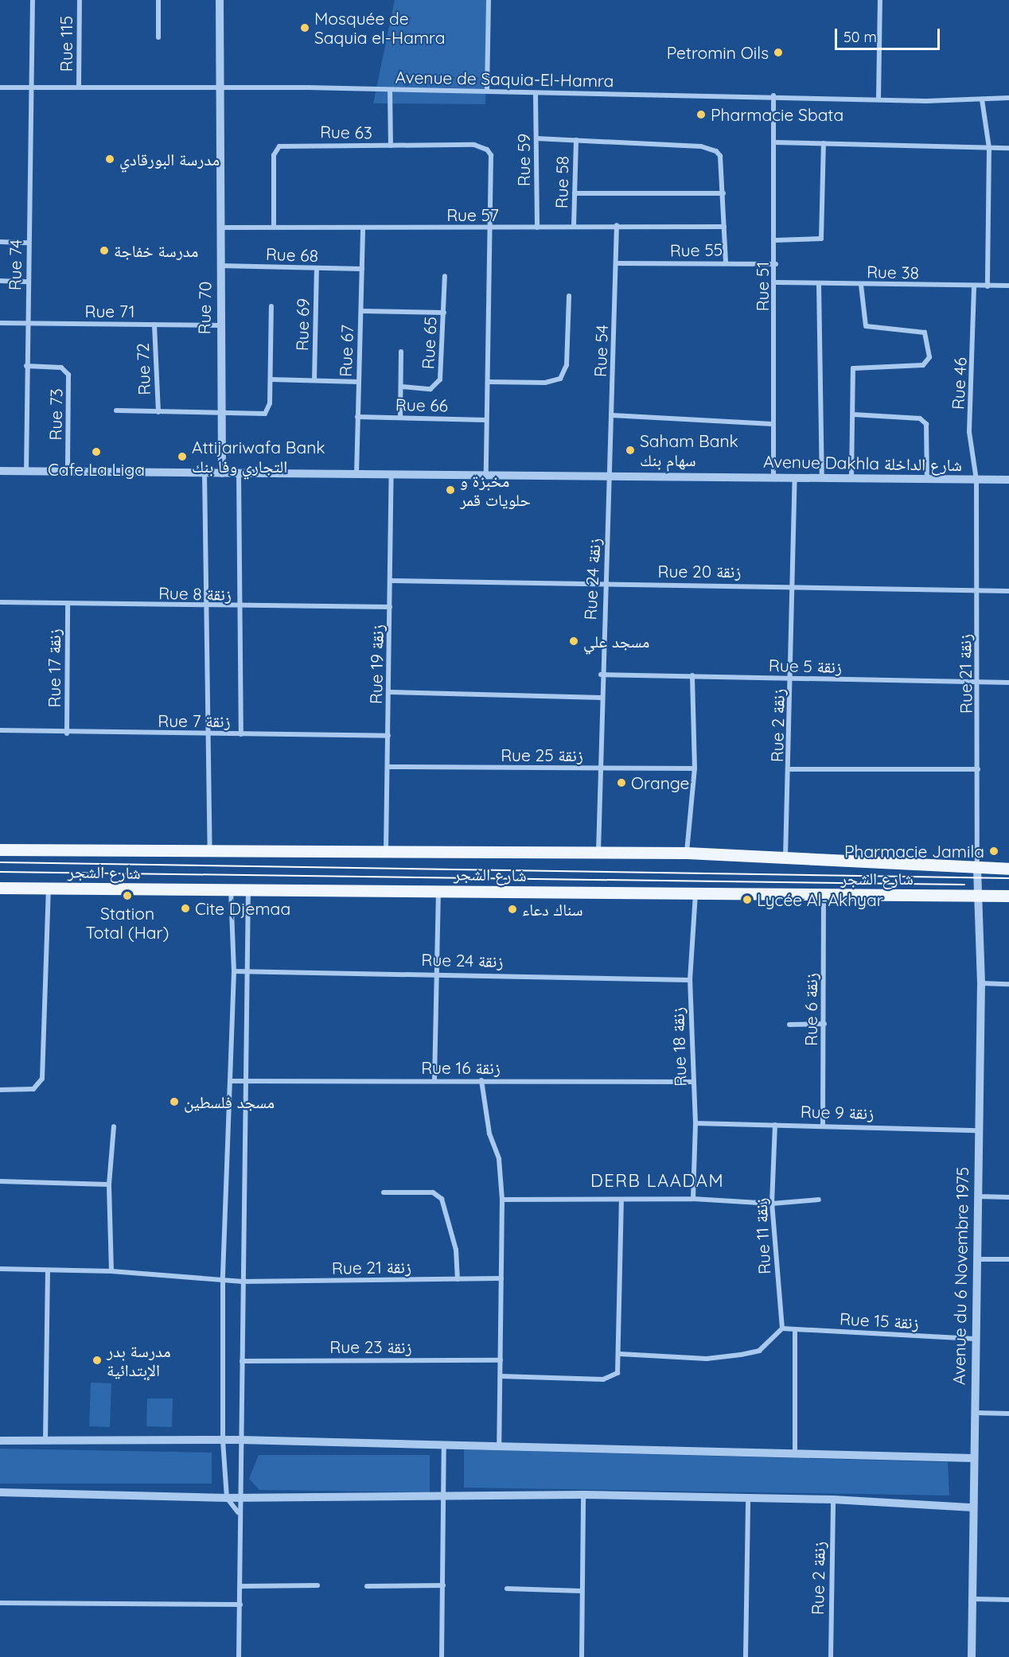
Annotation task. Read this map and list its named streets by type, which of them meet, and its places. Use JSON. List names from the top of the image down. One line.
{"streets":{"main road":["شارع الشجر"],"street":["Rue 115","Avenue de Saquia-El-Hamra","Rue 63","Rue 59","Rue 58","Rue 57","Rue 55","Rue 68","Rue 74","Rue 38","Rue 51","Rue 70","Rue 71","Rue 69","Rue 65","Rue 67","Rue 54","Rue 72","Rue 46","Rue 66","Rue 73","Avenue Dakhla شارع الداخلة","Rue 20 زنقة","Rue 24 زنقة","Rue 8 زنقة","Rue 19 زنقة","Rue 5 زنقة","Rue 17 زنقة","Rue 21 زنقة","Rue 7 زنقة","Rue 2 زنقة","Rue 25 زنقة","Rue 6 زنقة","Rue 18 زنقة","Rue 16 زنقة","Rue 9 زنقة","Rue 11 زنقة","Avenue du 6 Novembre 1975","Rue 15 زنقة","Rue 23 زنقة"]},"crossings":[["Rue 115","Avenue de Saquia-El-Hamra"],["Avenue de Saquia-El-Hamra","Rue 59"],["Avenue de Saquia-El-Hamra","Rue 74"],["Avenue de Saquia-El-Hamra","Rue 51"],["Avenue de Saquia-El-Hamra","Rue 70"],["Rue 63","Rue 57"],["Rue 59","Rue 57"],["Rue 58","Rue 57"],["Rue 57","Rue 70"],["Rue 57","Rue 67"],["Rue 57","Rue 54"],["Rue 55","Rue 51"],["Rue 55","Rue 54"],["Rue 68","Rue 70"],["Rue 68","Rue 69"],["Rue 68","Rue 67"],["Rue 74","Rue 71"],["Rue 74","Rue 73"],["Rue 74","Avenue Dakhla شارع الداخلة"],["Rue 38","Rue 51"],["Rue 38","Rue 46"],["Rue 51","Avenue Dakhla شارع الداخلة"],["Rue 70","Rue 71"],["Rue 70","Rue 72"],["Rue 70","Avenue Dakhla شارع الداخلة"],["Rue 71","Rue 72"],["Rue 67","Rue 66"],["Rue 67","Avenue Dakhla شارع الداخلة"],["Rue 54","Avenue Dakhla شارع الداخلة"],["Rue 54","Rue 24 زنقة"],["Rue 46","Avenue Dakhla شارع الداخلة"],["Rue 46","Rue 21 زنقة"],["Rue 73","Avenue Dakhla شارع الداخلة"],["Avenue Dakhla شارع الداخلة","Rue 24 زنقة"],["Avenue Dakhla شارع الداخلة","Rue 19 زنقة"],["Avenue Dakhla شارع الداخلة","Rue 21 زنقة"],["Avenue Dakhla شارع الداخلة","Rue 2 زنقة"],["Rue 20 زنقة","Rue 24 زنقة"],["Rue 20 زنقة","Rue 19 زنقة"],["Rue 20 زنقة","Rue 21 زنقة"],["Rue 20 زنقة","Rue 2 زنقة"],["Rue 24 زنقة","Rue 5 زنقة"],["Rue 24 زنقة","Rue 25 زنقة"],["Rue 24 زنقة","شارع الشجر"],["Rue 24 زنقة","Rue 18 زنقة"],["Rue 8 زنقة","Rue 19 زنقة"],["Rue 8 زنقة","Rue 17 زنقة"],["Rue 19 زنقة","Rue 7 زنقة"],["Rue 19 زنقة","Rue 25 زنقة"],["Rue 19 زنقة","شارع الشجر"],["Rue 5 زنقة","Rue 21 زنقة"],["Rue 5 زنقة","Rue 2 زنقة"],["Rue 17 زنقة","Rue 7 زنقة"],["Rue 21 زنقة","شارع الشجر"],["Rue 21 زنقة","Avenue du 6 Novembre 1975"],["Rue 2 زنقة","شارع الشجر"],["شارع الشجر","Rue 6 زنقة"],["شارع الشجر","Rue 18 زنقة"],["شارع الشجر","Avenue du 6 Novembre 1975"],["Rue 6 زنقة","Rue 9 زنقة"],["Rue 18 زنقة","Rue 16 زنقة"],["Rue 18 زنقة","Rue 9 زنقة"],["Rue 9 زنقة","Rue 11 زنقة"],["Rue 9 زنقة","Avenue du 6 Novembre 1975"],["Rue 11 زنقة","Rue 15 زنقة"],["Avenue du 6 Novembre 1975","Rue 15 زنقة"]],"districts":["DERB LAADAM"],"places":["Mosquée de Saquia el-Hamra","Petromin Oils","Pharmacie Sbata","مدرسة البورقادي","مدرسة خفاجة","Saham Bank سهام بنك","Cafe La Liga","Attijariwafa Bank التجاري وفا بنك","مخبزة و حلويات قمر","مسجد علي","Orange","Pharmacie Jamila","Station Total (Har)","Lycée Al-Akhyar","Cite Djemaa","سناك دعاء","مسجد فلسطين","مدرسة بدر الإبتدائية"],"scale_bar":"50 m"}
